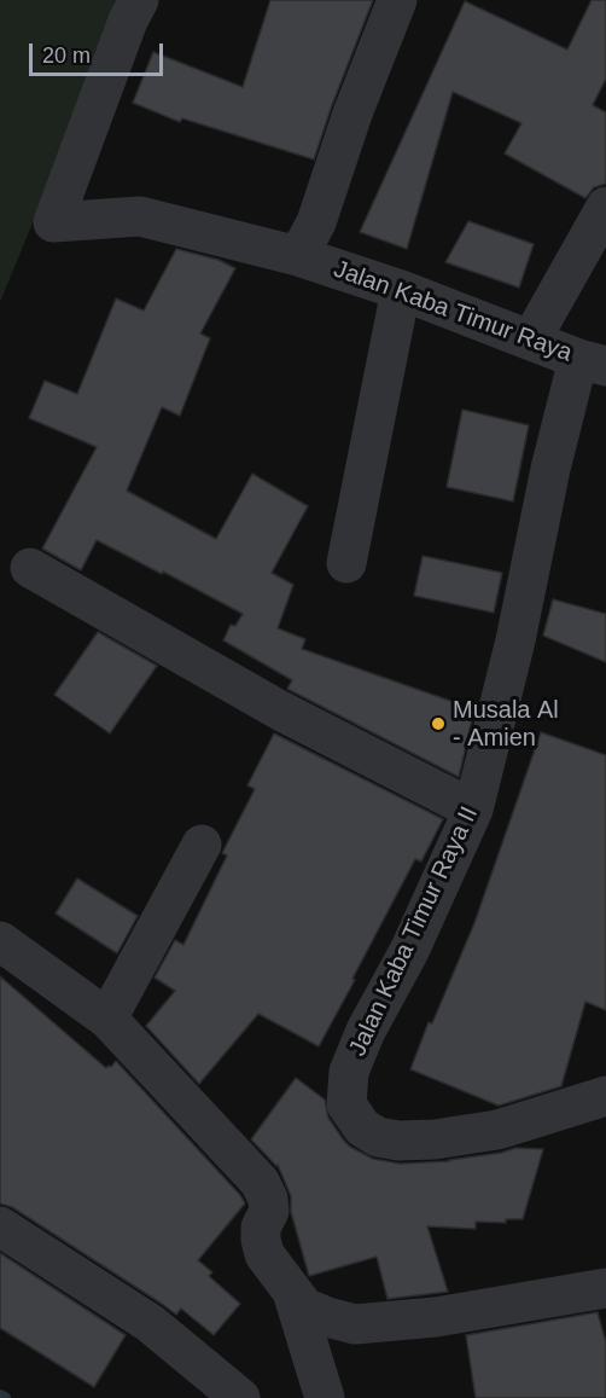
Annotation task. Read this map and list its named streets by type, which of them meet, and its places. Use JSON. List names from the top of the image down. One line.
{"streets":{"street":["Jalan Kaba Timur Raya","Jalan Kaba Timur Raya II"]},"crossings":[["Jalan Kaba Timur Raya","Jalan Kaba Timur Raya II"]],"places":["Musala Al - Amien"],"scale_bar":"20 m"}
